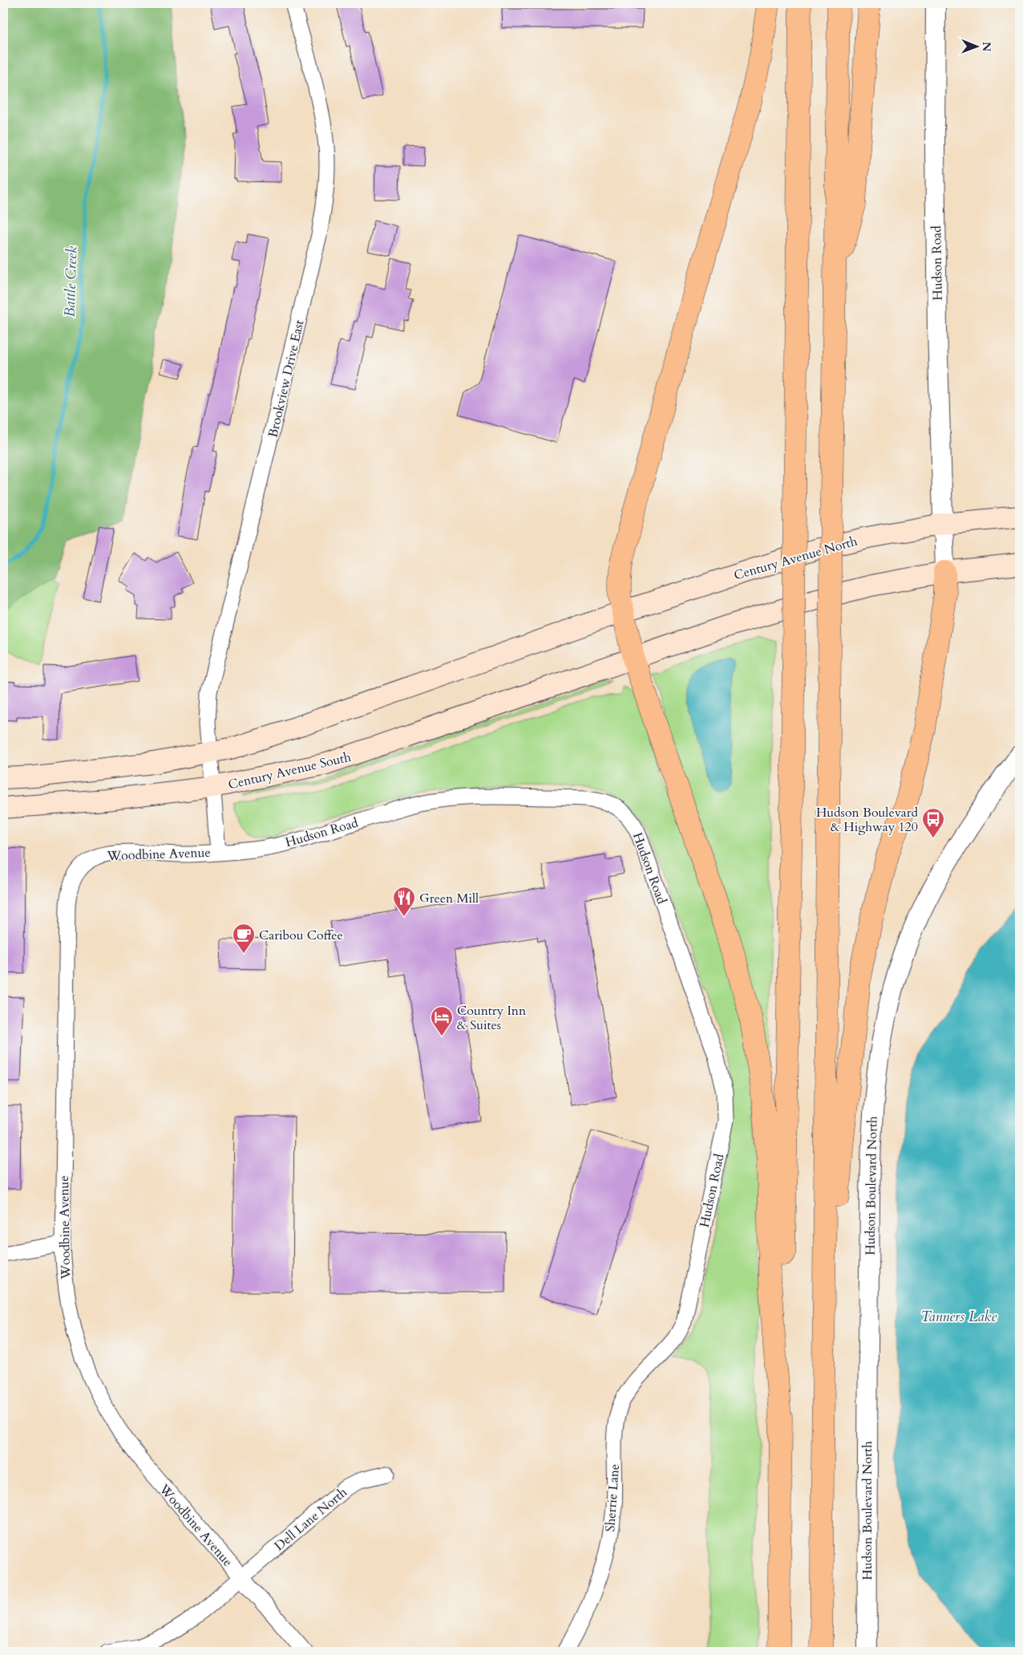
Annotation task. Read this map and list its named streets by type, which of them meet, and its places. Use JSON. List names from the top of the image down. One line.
{"streets":{"main road":["Century Avenue North","Century Avenue South"],"street":["Hudson Road","Brookview Drive East","Woodbine Avenue","Hudson Boulevard North","Sherrie Lane","Dell Lane North"]},"crossings":[["Hudson Road","Century Avenue North"],["Hudson Road","Woodbine Avenue"],["Hudson Road","Sherrie Lane"],["Woodbine Avenue","Dell Lane North"]],"water":["Battle Creek","Tanners Lake"],"places":{"bus stop":["Hudson Boulevard & Highway 120"],"restaurant":["Green Mill"],"cafe":["Caribou Coffee"],"hotel":["Country Inn & Suites"]},"north":"right"}
